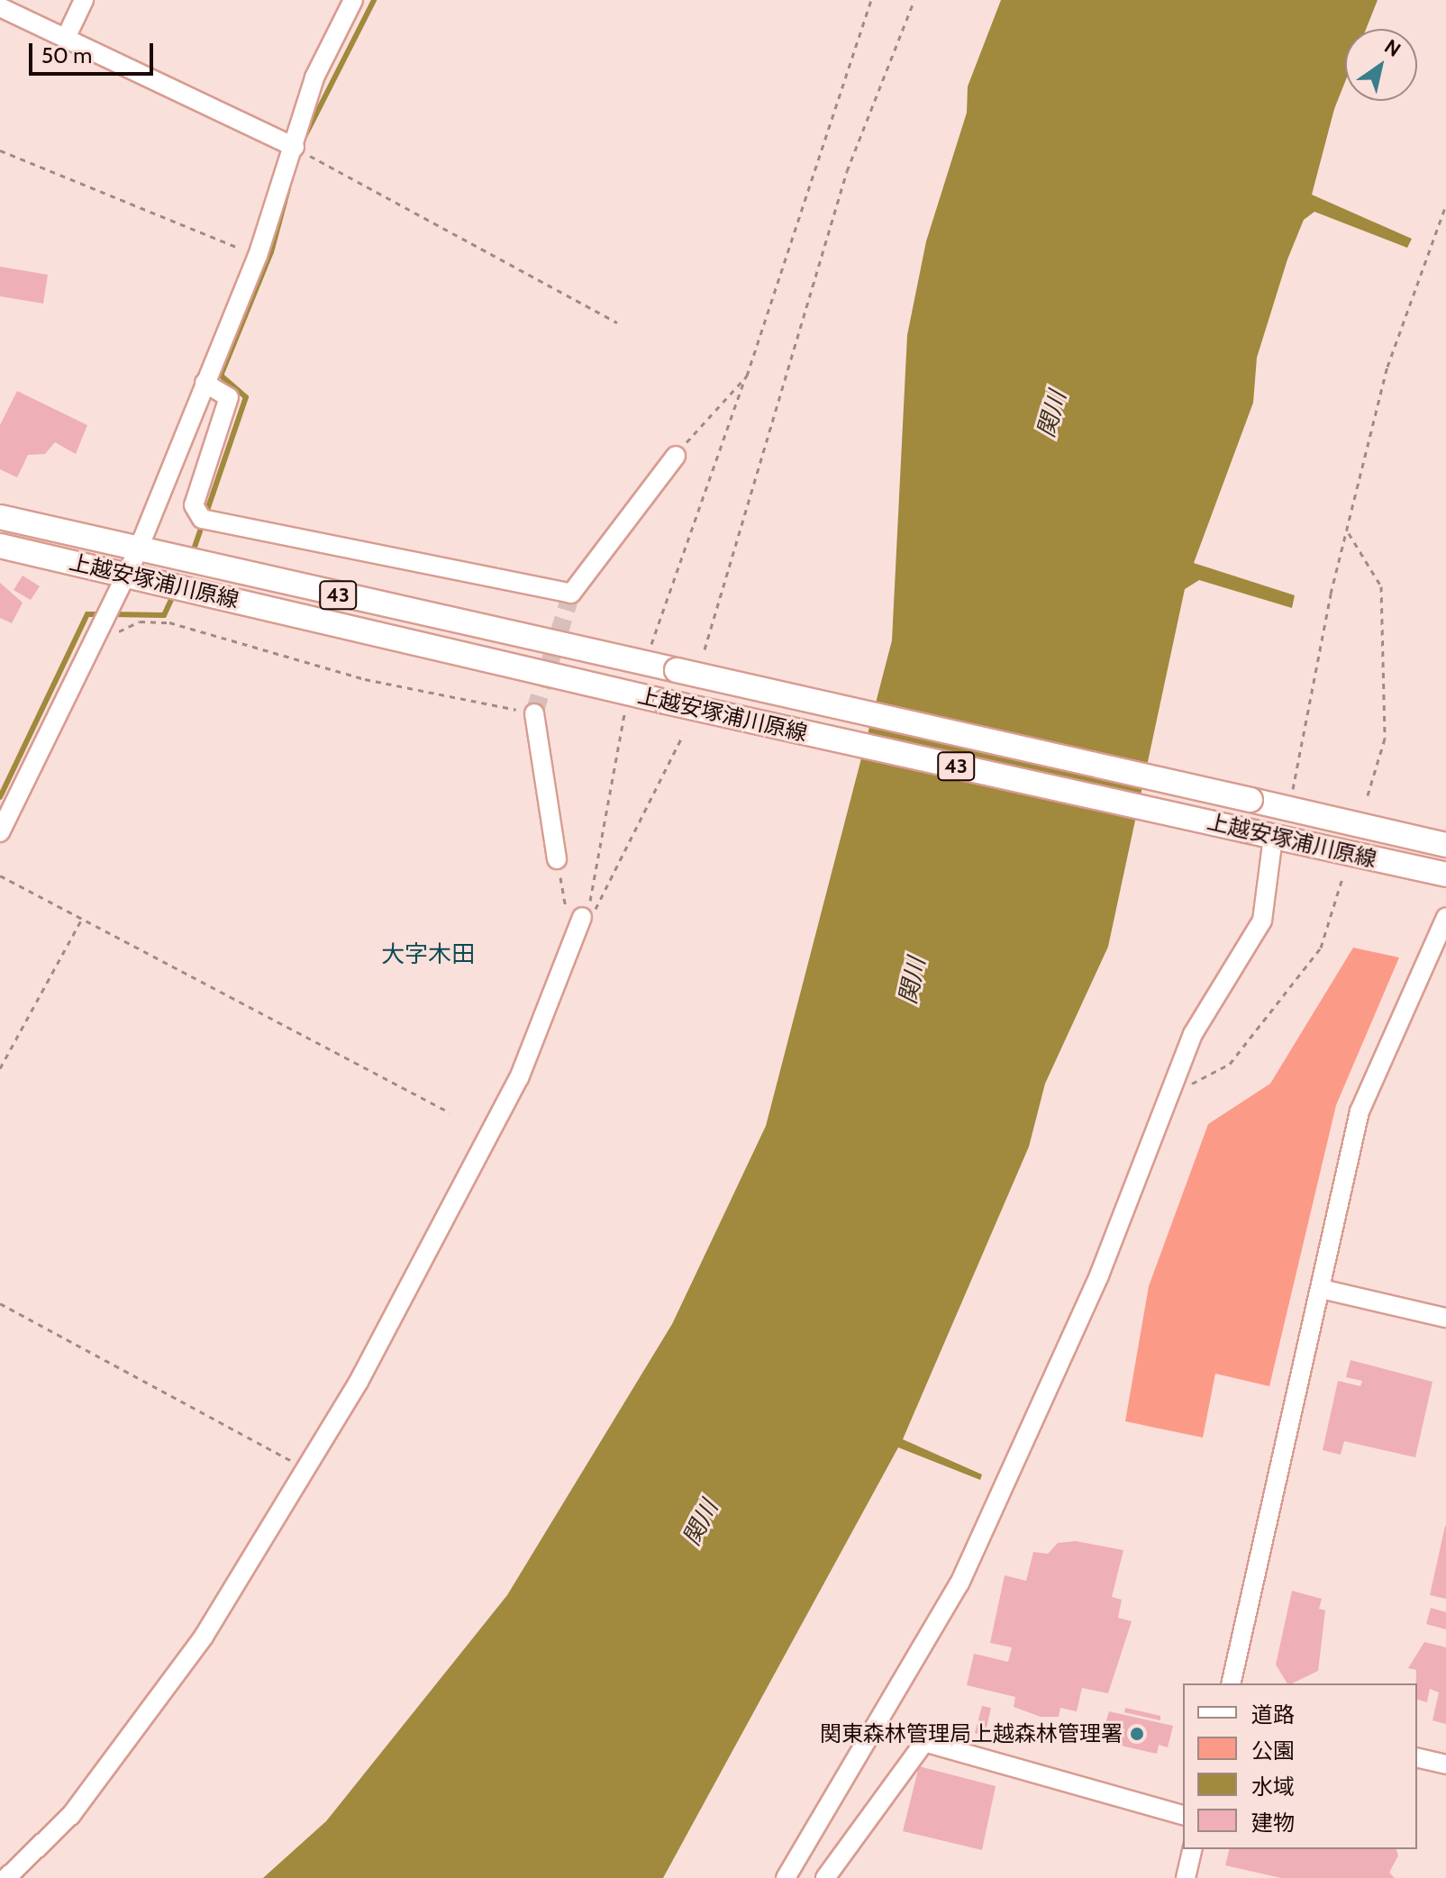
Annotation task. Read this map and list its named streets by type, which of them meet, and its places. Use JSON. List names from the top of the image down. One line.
{"streets":{"main road":["上越安塚浦川原線","43"]},"districts":["大字木田"],"water":["関川"],"places":["関東森林管理局上越森林管理署"],"legend":["道路","公園","水域","建物"],"scale_bar":"50 m","north":"top right"}
